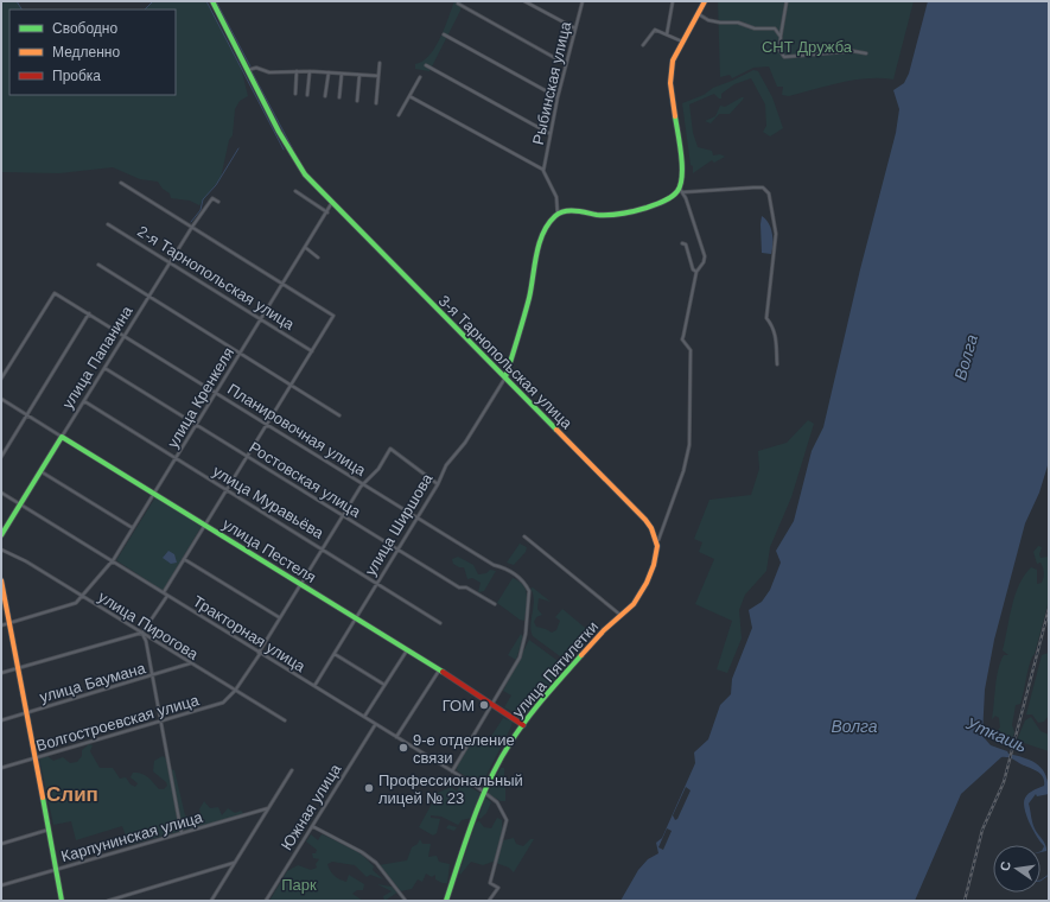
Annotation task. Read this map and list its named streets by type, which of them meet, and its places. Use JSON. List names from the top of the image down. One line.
{"streets":{"street":["Рыбинская улица","2-я Тарнопольская улица","улица Папанина","3-я Тарнопольская улица","улица Кренкеля","Планировочная улица","Ростовская улица","улица Муравьёва","улица Ширшова","улица Пестеля","улица Пирогова","Тракторная улица","улица Пятилетки","улица Баумана","Волгостроевская улица","Южная улица","Карпунинская улица"]},"crossings":[["2-я Тарнопольская улица","улица Папанина"],["2-я Тарнопольская улица","улица Кренкеля"],["улица Папанина","Планировочная улица"],["улица Папанина","Ростовская улица"],["улица Папанина","улица Муравьёва"],["улица Папанина","улица Пестеля"],["улица Папанина","Тракторная улица"],["3-я Тарнопольская улица","улица Кренкеля"],["3-я Тарнопольская улица","улица Ширшова"],["3-я Тарнопольская улица","улица Пятилетки"],["улица Кренкеля","Планировочная улица"],["улица Кренкеля","Ростовская улица"],["улица Кренкеля","улица Муравьёва"],["улица Кренкеля","улица Пестеля"],["улица Кренкеля","улица Пирогова"],["улица Кренкеля","Тракторная улица"],["Планировочная улица","улица Ширшова"],["Планировочная улица","улица Пестеля"],["Планировочная улица","Волгостроевская улица"],["Ростовская улица","улица Ширшова"],["Ростовская улица","Волгостроевская улица"],["улица Муравьёва","улица Ширшова"],["улица Муравьёва","Волгостроевская улица"],["улица Ширшова","улица Пестеля"],["улица Ширшова","Тракторная улица"],["улица Ширшова","Волгостроевская улица"],["улица Пестеля","улица Пятилетки"],["улица Пестеля","Волгостроевская улица"],["улица Пирогова","улица Баумана"],["улица Пирогова","Волгостроевская улица"],["Тракторная улица","улица Пятилетки"],["Тракторная улица","Волгостроевская улица"],["Тракторная улица","Южная улица"]],"districts":["Слип"],"water":["Волга","Уткашь"],"parks":["СНТ Дружба","Парк"],"places":["ГОМ","9-е отделение связи","Профессиональный лицей № 23"],"legend":["Свободно","Медленно","Пробка"],"north":"left"}
